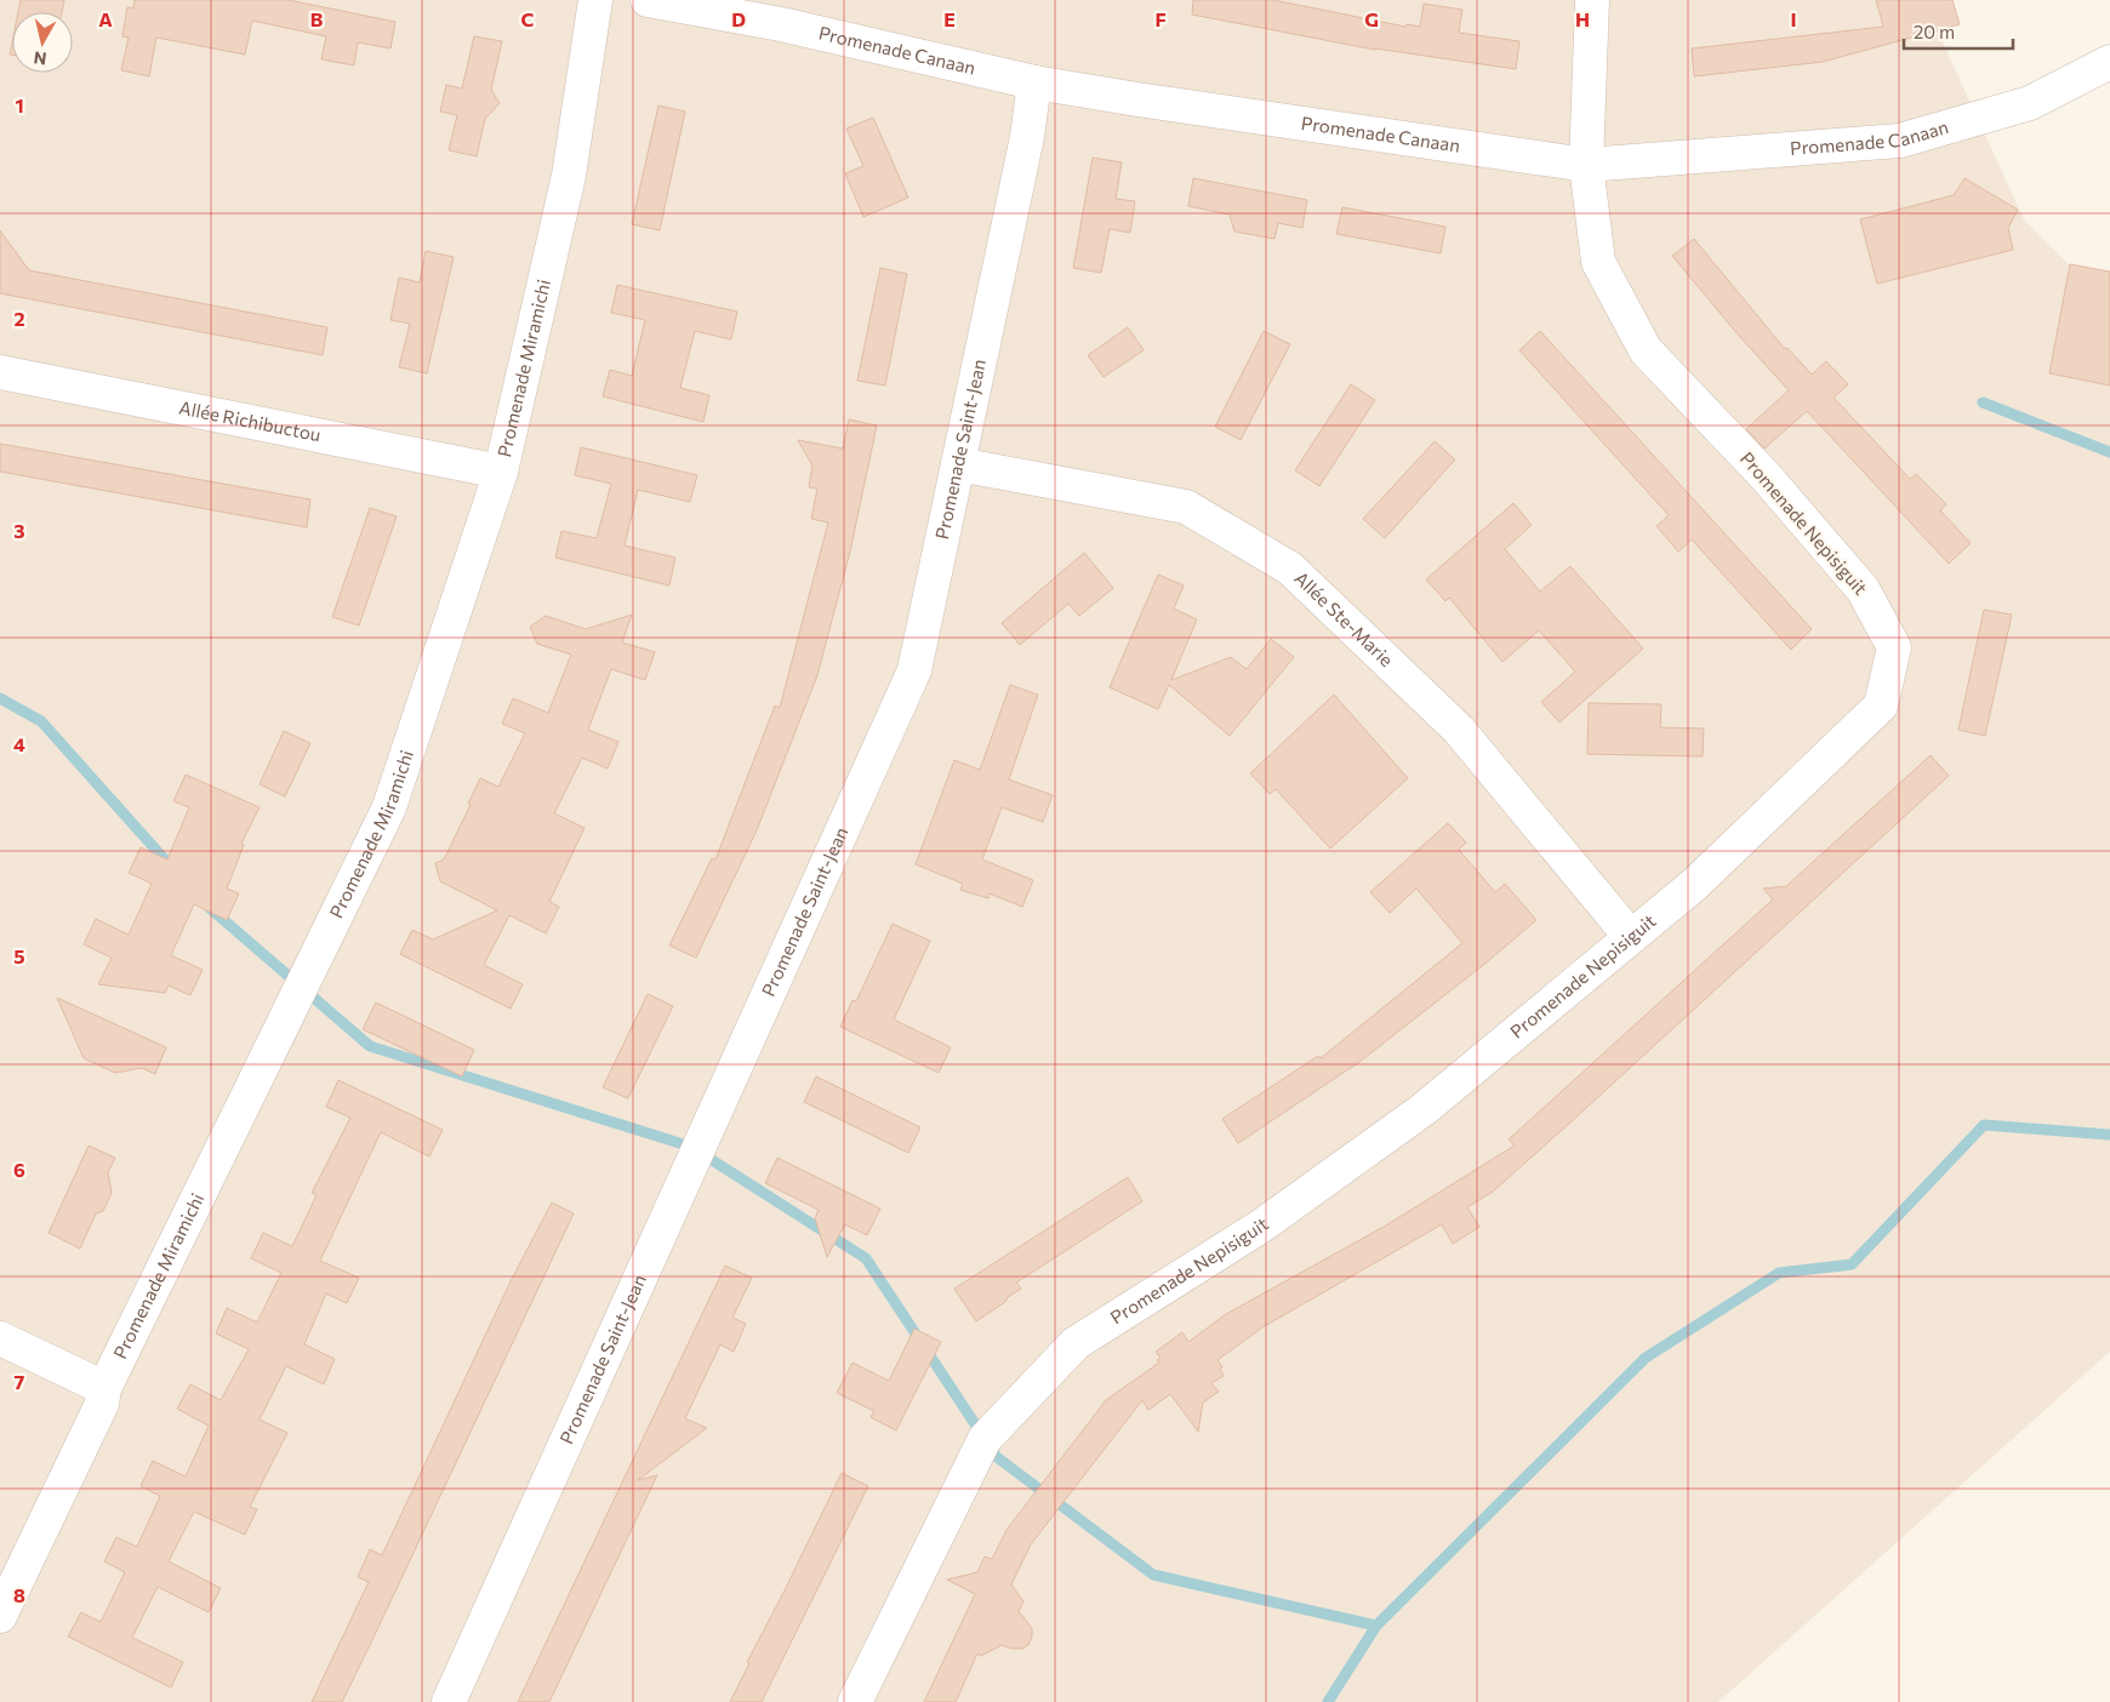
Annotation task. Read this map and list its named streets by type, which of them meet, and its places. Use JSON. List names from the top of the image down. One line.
{"streets":{"street":["Promenade Canaan","Promenade Miramichi","Allée Richibuctou","Promenade Saint-Jean","Promenade Nepisiguit","Allée Ste-Marie"]},"crossings":[["Promenade Canaan","Promenade Saint-Jean"],["Promenade Canaan","Promenade Nepisiguit"],["Promenade Miramichi","Allée Richibuctou"],["Promenade Saint-Jean","Allée Ste-Marie"],["Promenade Nepisiguit","Allée Ste-Marie"]],"scale_bar":"20 m","north":"bottom","grid":{"columns":["A","B","C","D","E","F","G","H","I"],"rows":["1","2","3","4","5","6","7","8"]}}
